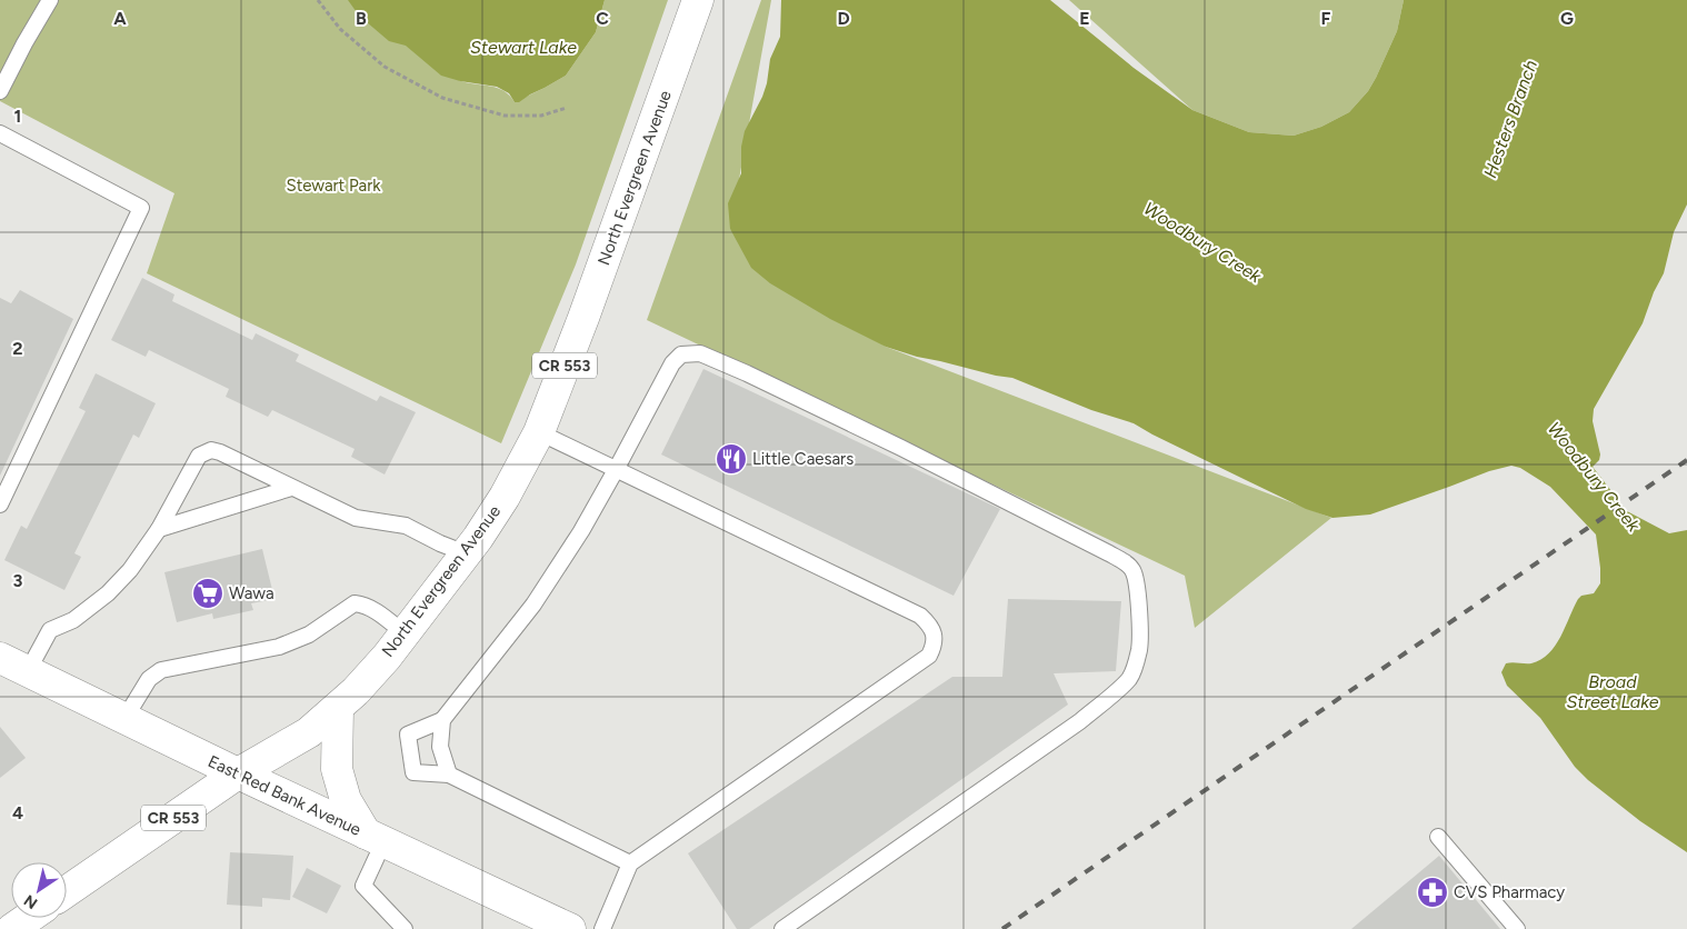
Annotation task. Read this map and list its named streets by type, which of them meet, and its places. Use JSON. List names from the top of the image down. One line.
{"streets":{"main road":["North Evergreen Avenue","CR 553","East Red Bank Avenue"]},"crossings":[["North Evergreen Avenue","East Red Bank Avenue"]],"water":["Stewart Lake","Hesters Branch","Woodbury Creek","Broad Street Lake"],"parks":["Stewart Park"],"places":{"restaurant":["Little Caesars"],"supermarket":["Wawa"],"pharmacy":["CVS Pharmacy"]},"north":"bottom left","grid":{"columns":["A","B","C","D","E","F","G"],"rows":["1","2","3","4"]}}
